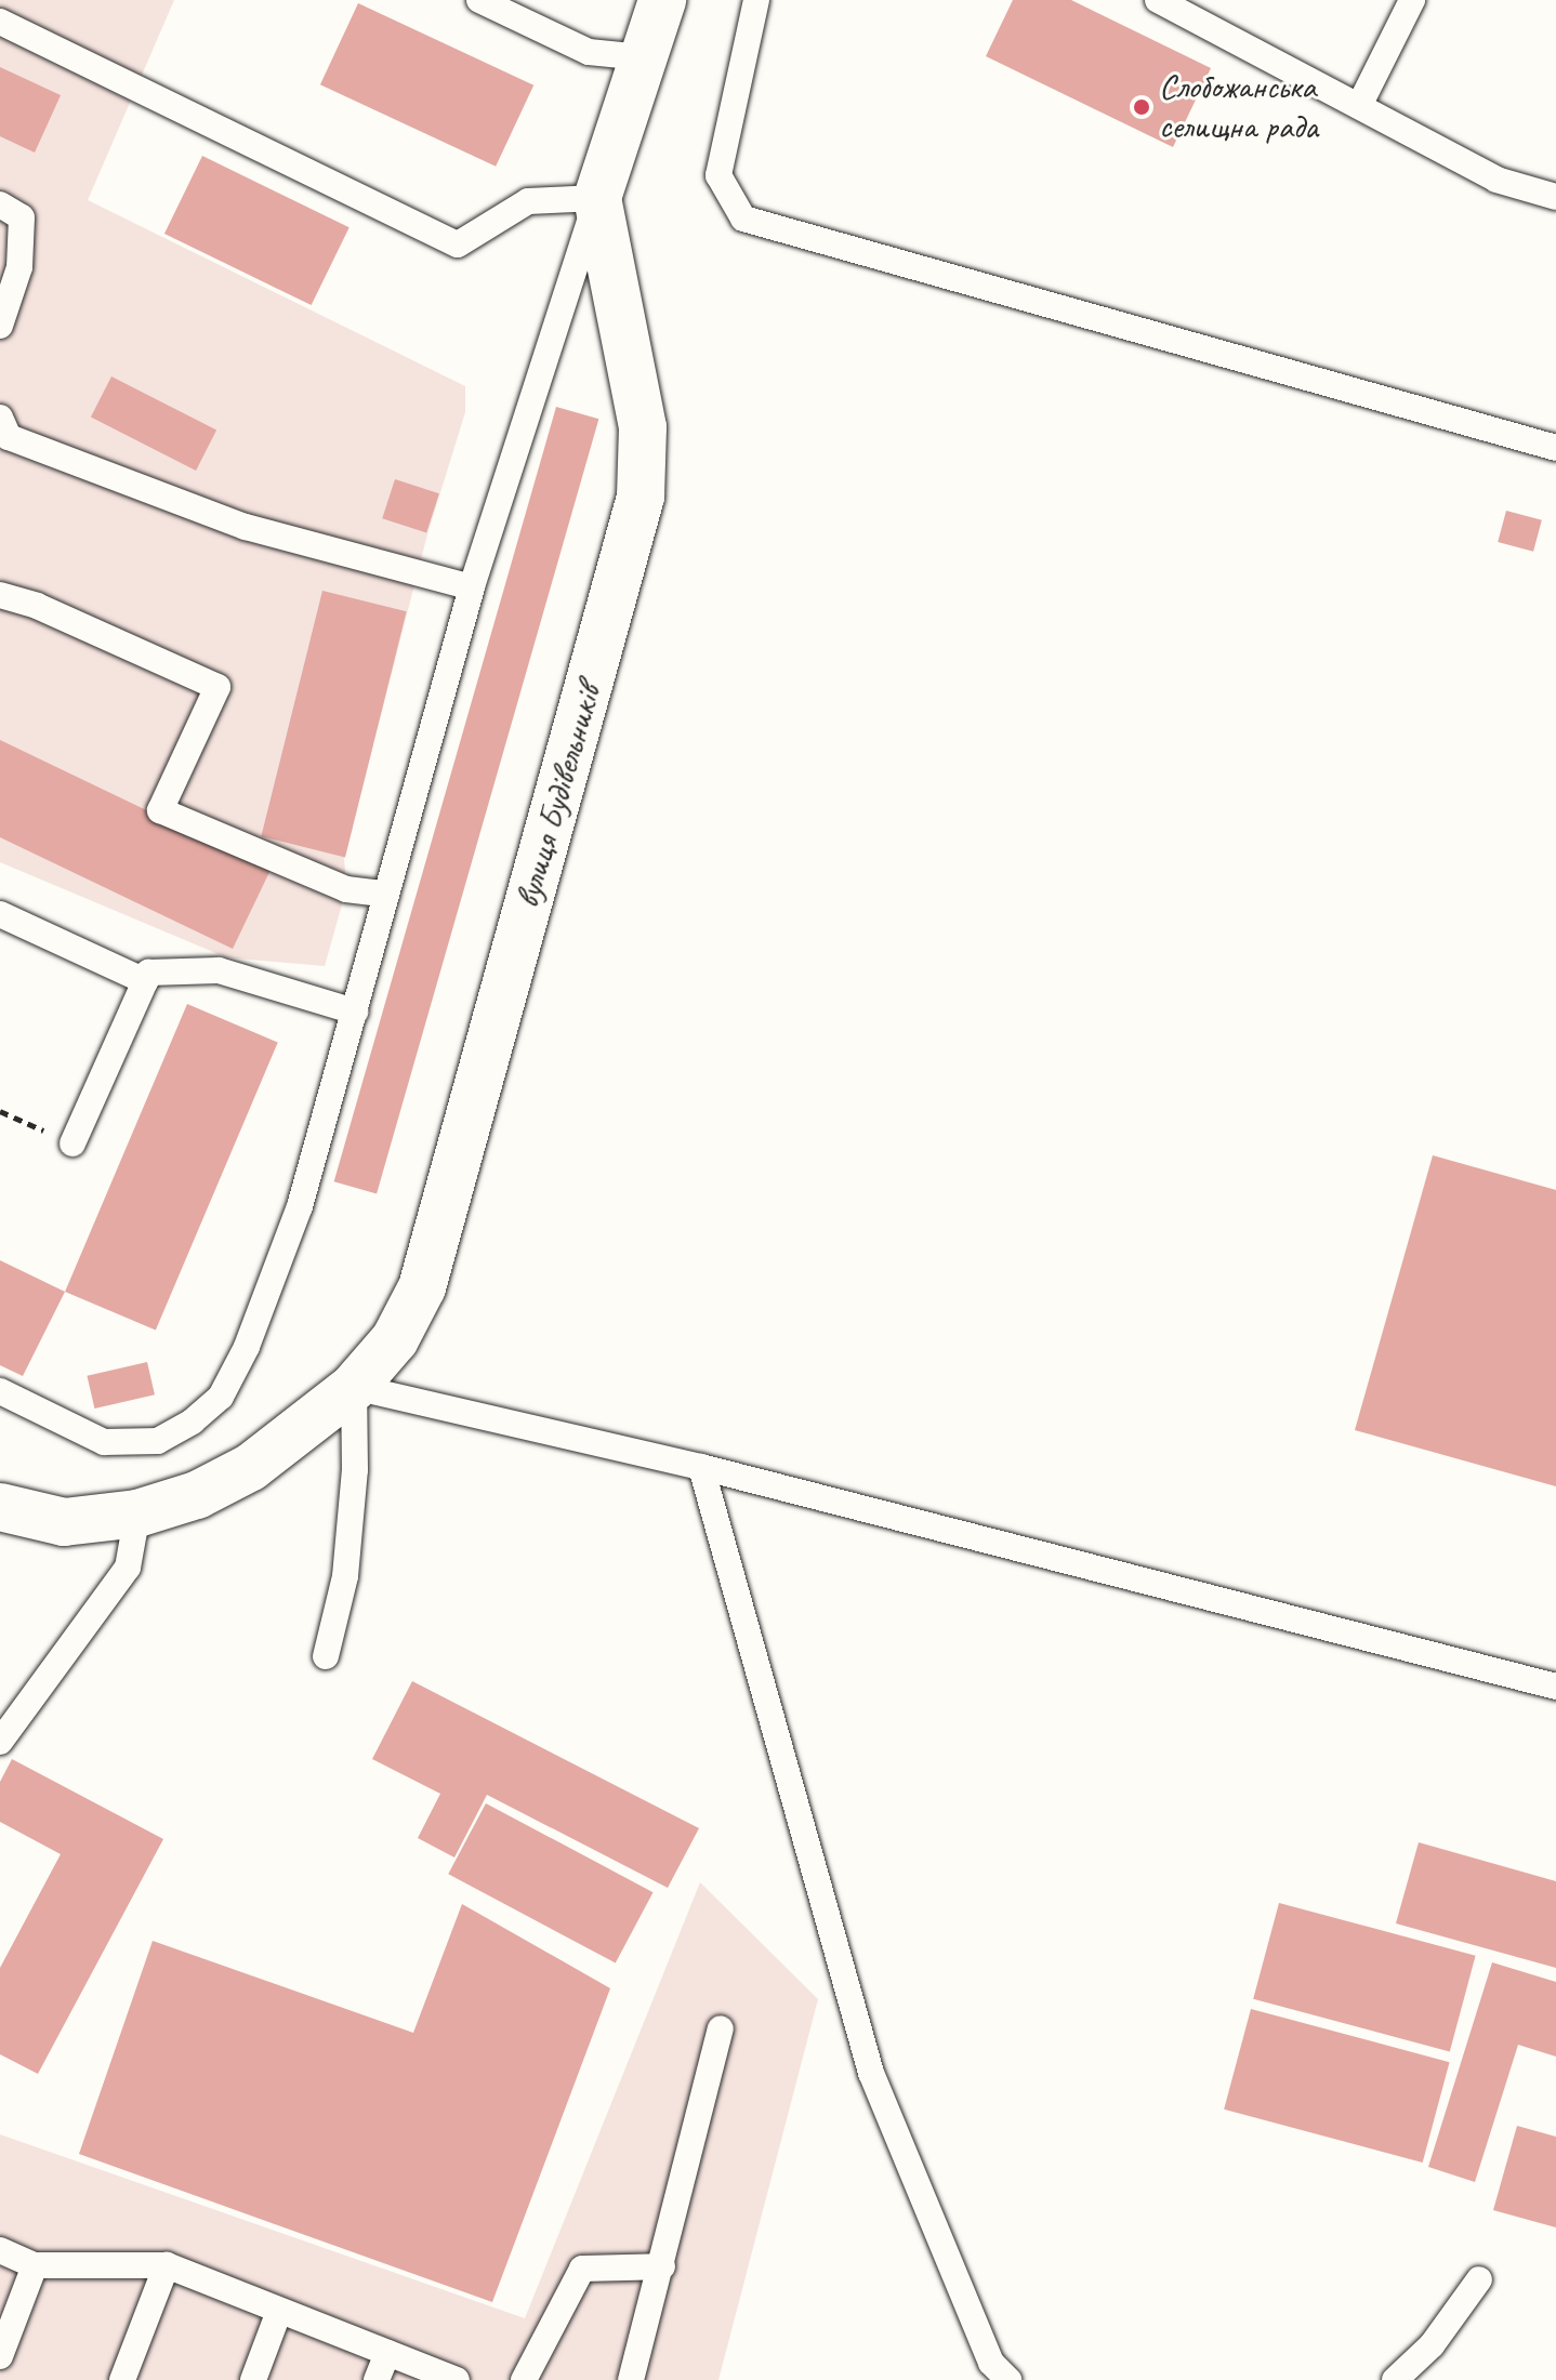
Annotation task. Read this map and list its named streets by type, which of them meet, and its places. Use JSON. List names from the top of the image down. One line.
{"streets":{"street":["вулиця Будівельників"]},"places":["Слобожанська селищна рада"]}
